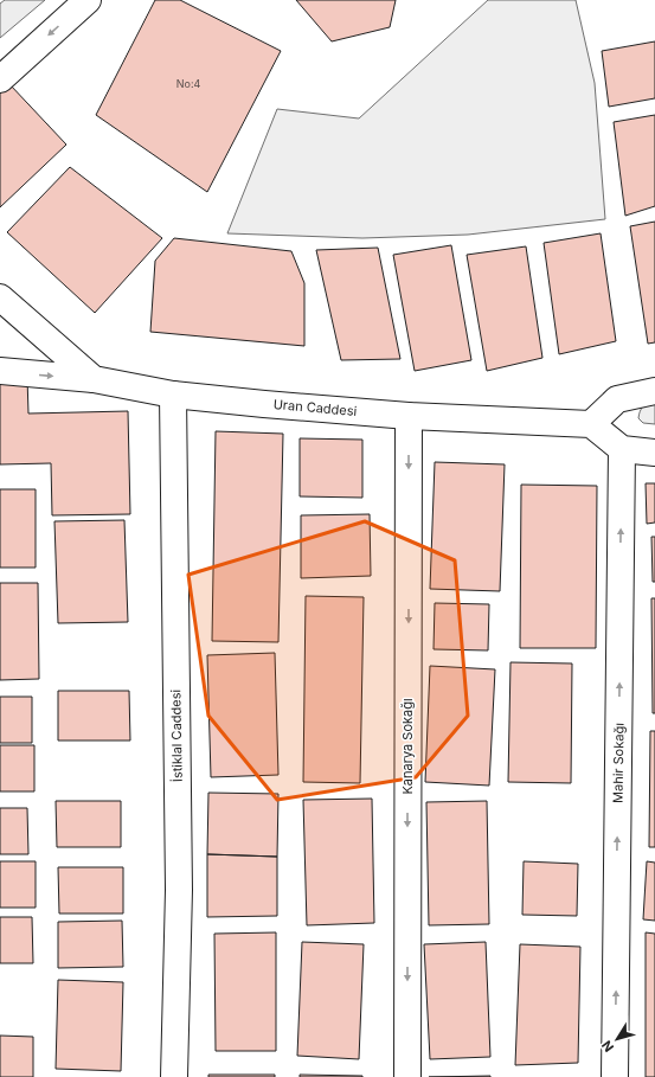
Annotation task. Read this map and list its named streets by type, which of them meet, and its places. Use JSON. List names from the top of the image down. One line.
{"streets":{"street":["Uran Caddesi","İstiklal Caddesi","Kanarya Sokağı","Mahir Sokağı"]},"crossings":[["Uran Caddesi","İstiklal Caddesi"],["Uran Caddesi","Kanarya Sokağı"]],"one_way":["Kanarya Sokağı","Mahir Sokağı"],"house_numbers":["No:4"],"north":"bottom left"}
